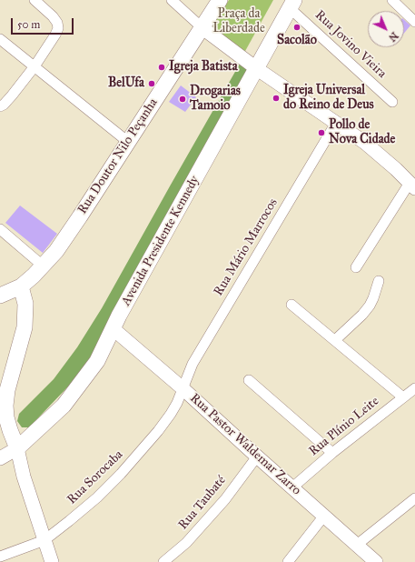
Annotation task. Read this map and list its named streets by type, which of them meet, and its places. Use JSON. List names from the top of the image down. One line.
{"streets":{"main road":["Rua Doutor Nilo Peçanha","Avenida Presidente Kennedy","Rua Pastor Waldemar Zarro"],"street":["Rua Jovino Vieira","Rua Mário Marrocos","Rua Plínio Leite","Rua Sorocaba","Rua Taubaté"]},"crossings":[["Rua Jovino Vieira","Avenida Presidente Kennedy"],["Avenida Presidente Kennedy","Rua Pastor Waldemar Zarro"],["Rua Mário Marrocos","Rua Pastor Waldemar Zarro"],["Rua Mário Marrocos","Rua Sorocaba"],["Rua Plínio Leite","Rua Pastor Waldemar Zarro"],["Rua Pastor Waldemar Zarro","Rua Sorocaba"],["Rua Pastor Waldemar Zarro","Rua Taubaté"]],"parks":["Praça da Liberdade"],"places":["Sacolão","Igreja Batista","BelUfa","Igreja Universal do Reino de Deus","Drogarias Tamoio","Pollo de Nova Cidade"],"scale_bar":"50 m","north":"bottom right"}
